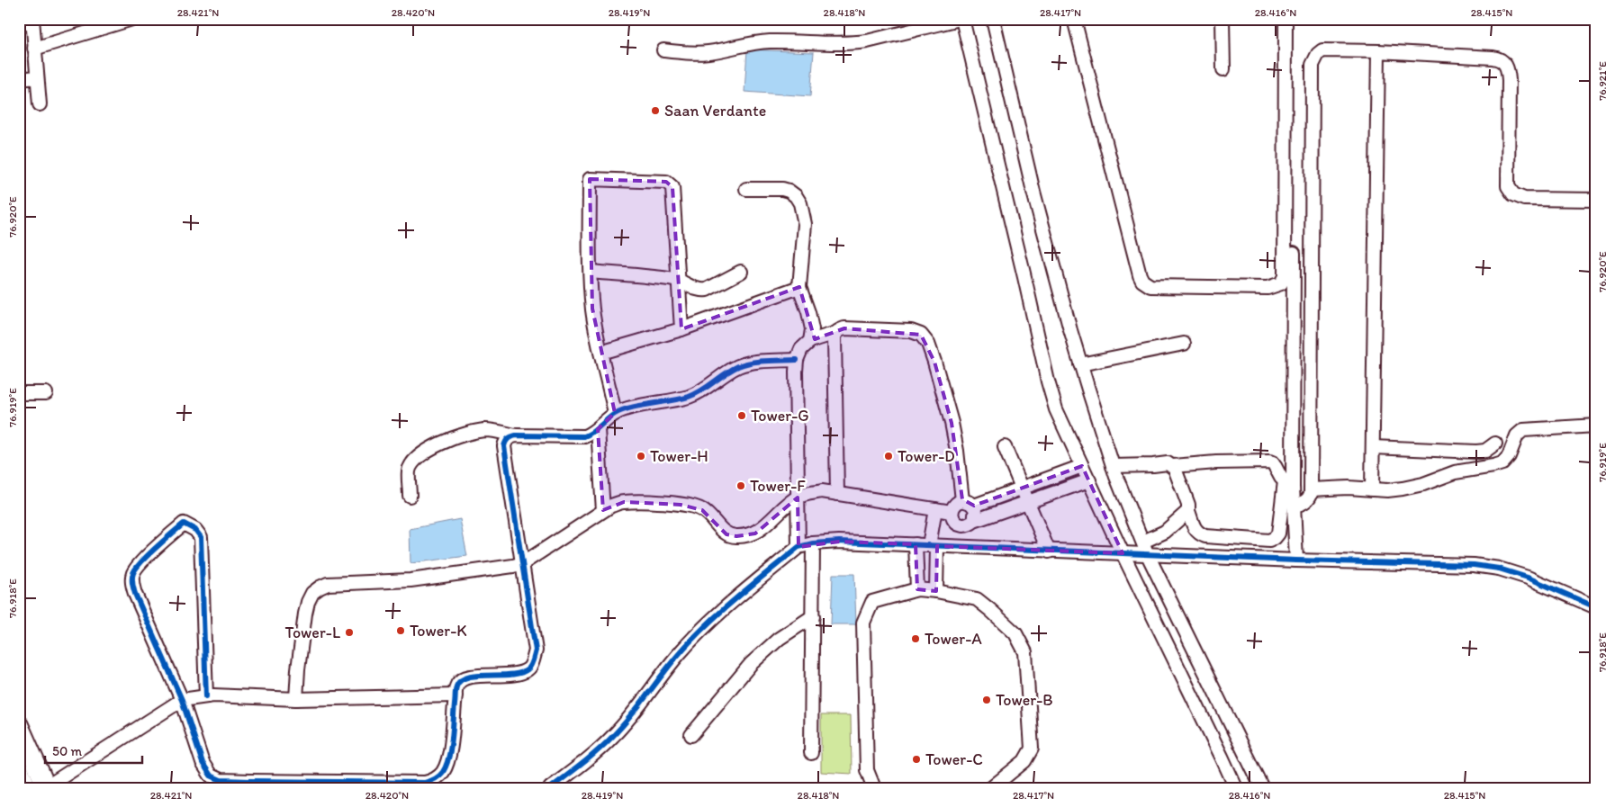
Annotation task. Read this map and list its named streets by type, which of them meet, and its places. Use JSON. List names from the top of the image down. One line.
{"places":["Saan Verdante","Tower-G","Tower-H","Tower-D","Tower-F","Tower-K","Tower-L","Tower-A","Tower-B","Tower-C"],"scale_bar":"50 m","coordinates":["28.421°N","28.420°N","28.419°N","28.418°N","28.417°N","28.416°N","28.415°N","76.921°E","76.920°E","76.919°E","76.918°E"]}
